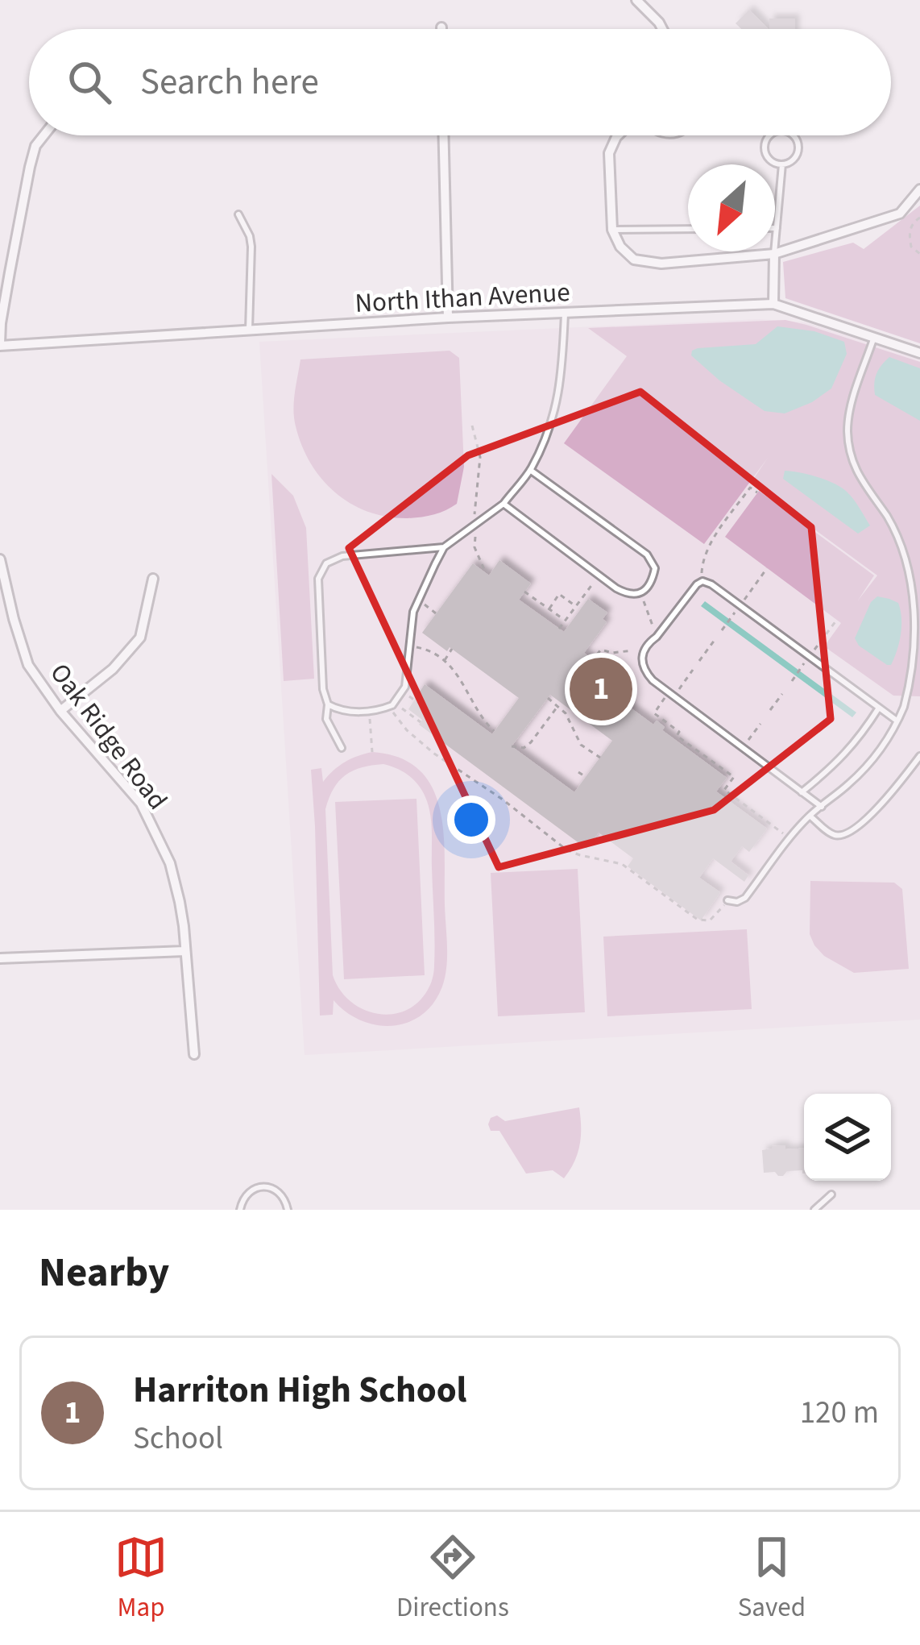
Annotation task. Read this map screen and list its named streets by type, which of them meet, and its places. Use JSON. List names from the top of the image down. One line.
{"streets":{"street":["North Ithan Avenue","Oak Ridge Road"]},"north":"bottom left","page":{"search":"Search here","pins":"1","heading":"Nearby","list":[{"mark":"1","name":"Harriton High School","note":"School","value":"120 m"}],"nav":["Map","Directions","Saved"]}}
